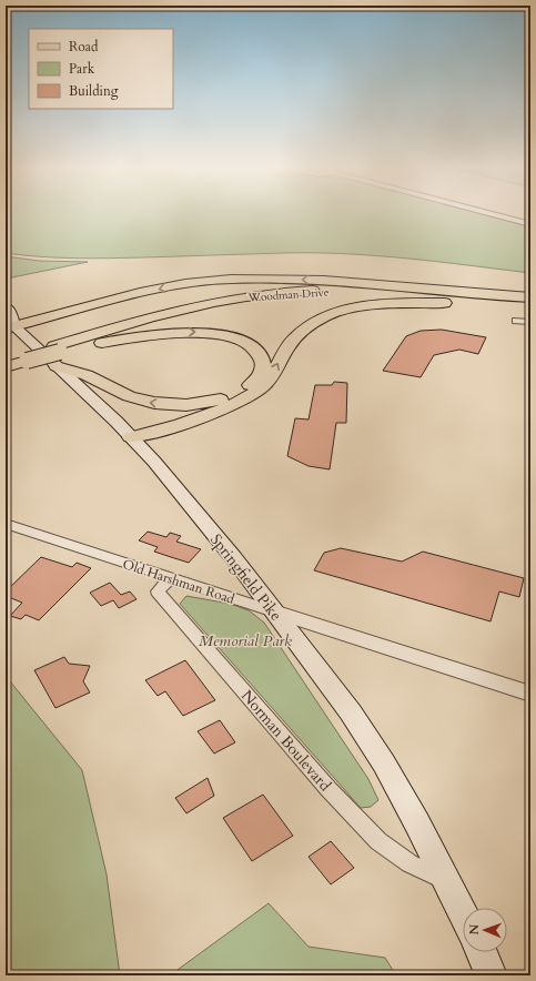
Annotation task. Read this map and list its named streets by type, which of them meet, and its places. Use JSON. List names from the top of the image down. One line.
{"streets":{"main road":["Woodman Drive","Springfield Pike"],"street":["Old Harshman Road","Norman Boulevard"]},"crossings":[["Woodman Drive","Springfield Pike"],["Springfield Pike","Old Harshman Road"],["Springfield Pike","Norman Boulevard"],["Old Harshman Road","Norman Boulevard"]],"parks":["Memorial Park"],"legend":["Road","Park","Building"],"north":"left"}
